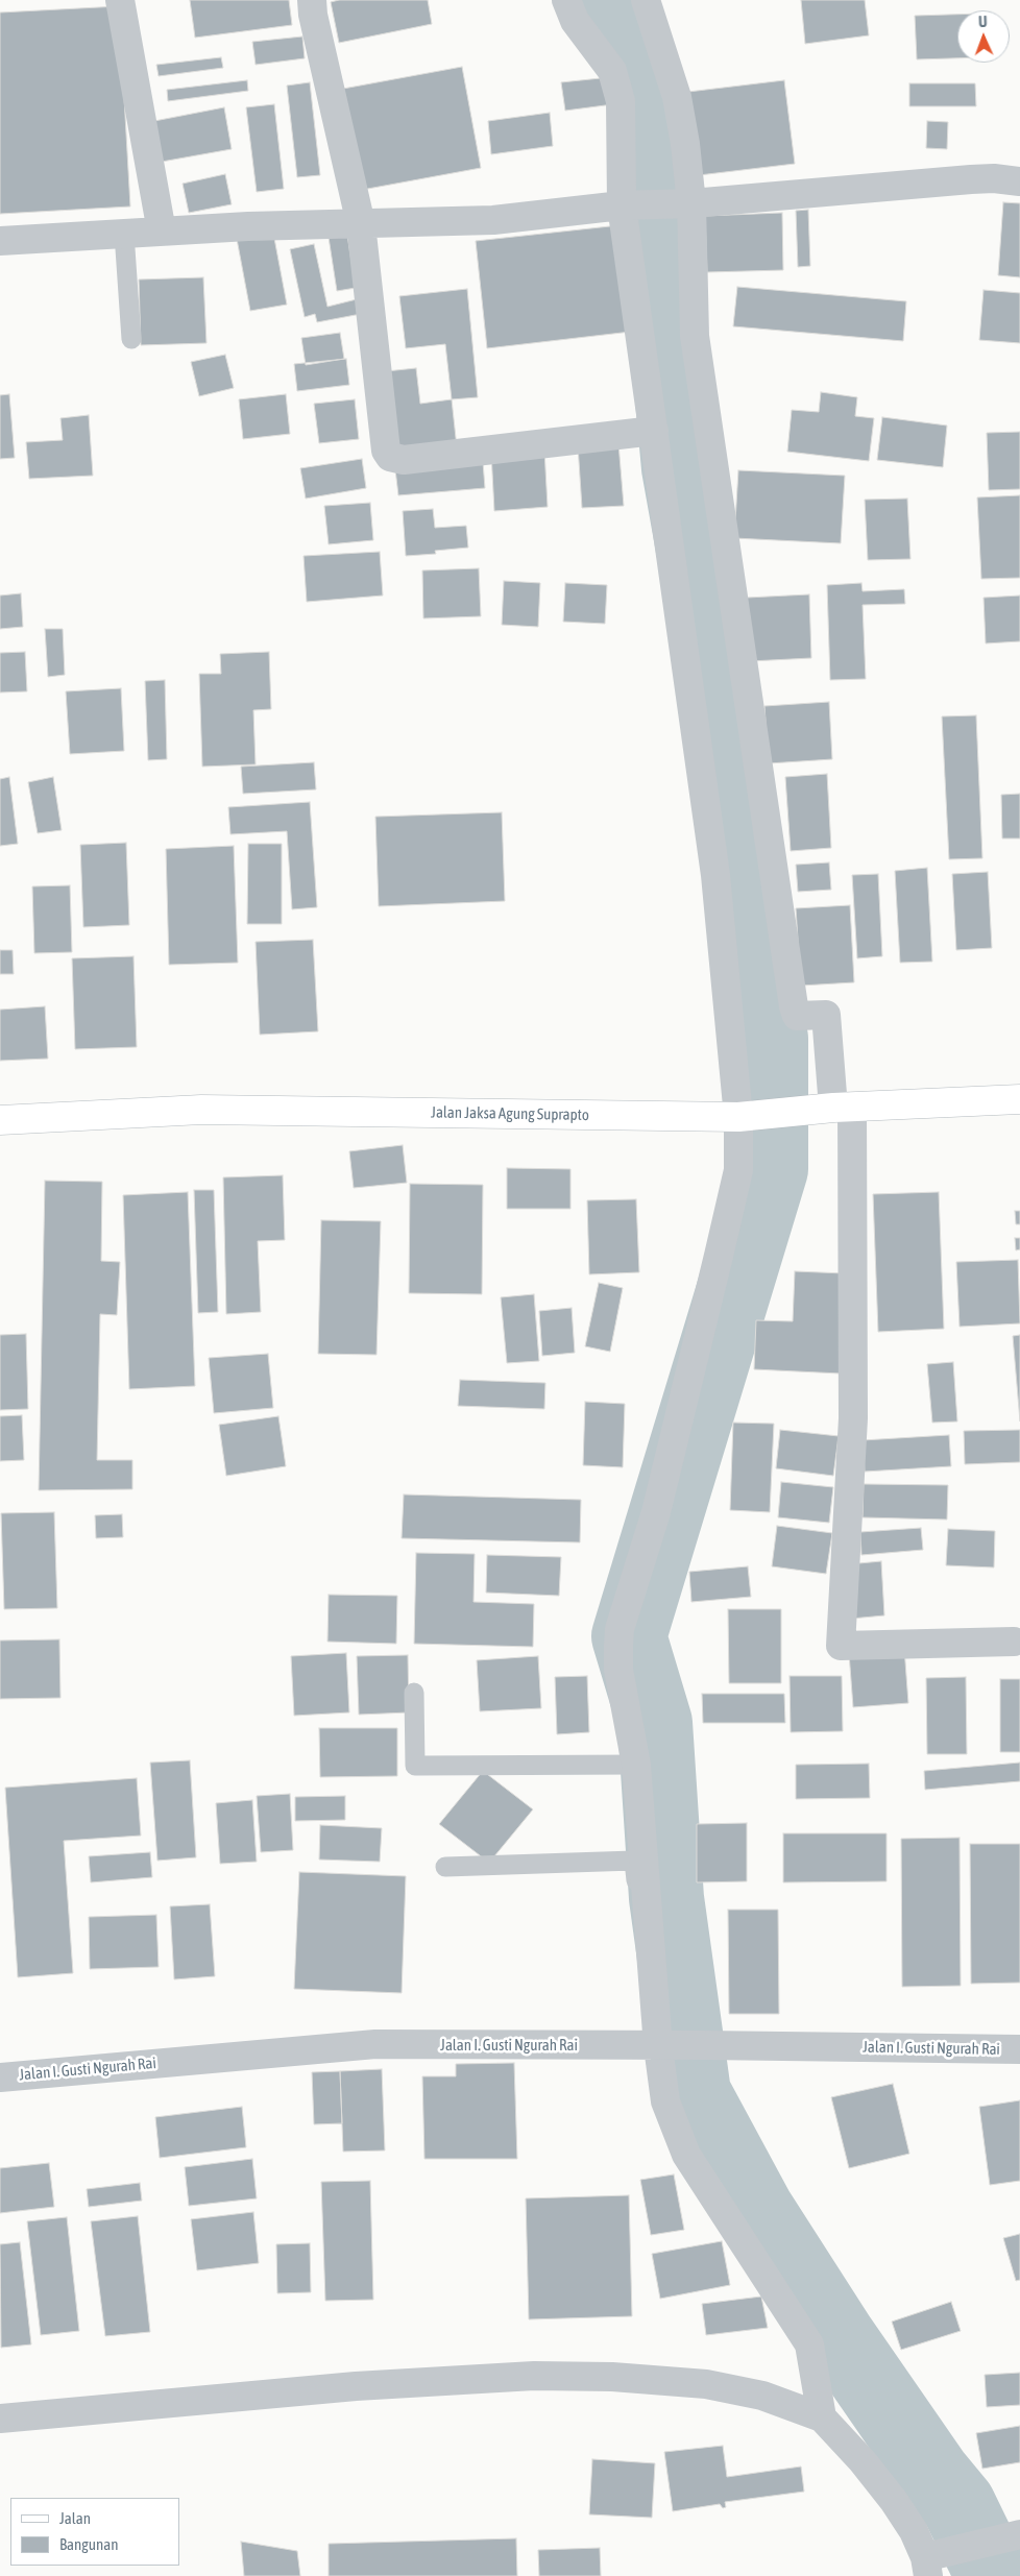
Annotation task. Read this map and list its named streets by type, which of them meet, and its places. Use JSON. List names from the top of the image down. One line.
{"streets":{"main road":["Jalan Jaksa Agung Suprapto"],"street":["Jalan I. Gusti Ngurah Rai"]},"legend":["Jalan","Bangunan"],"north":"top"}
